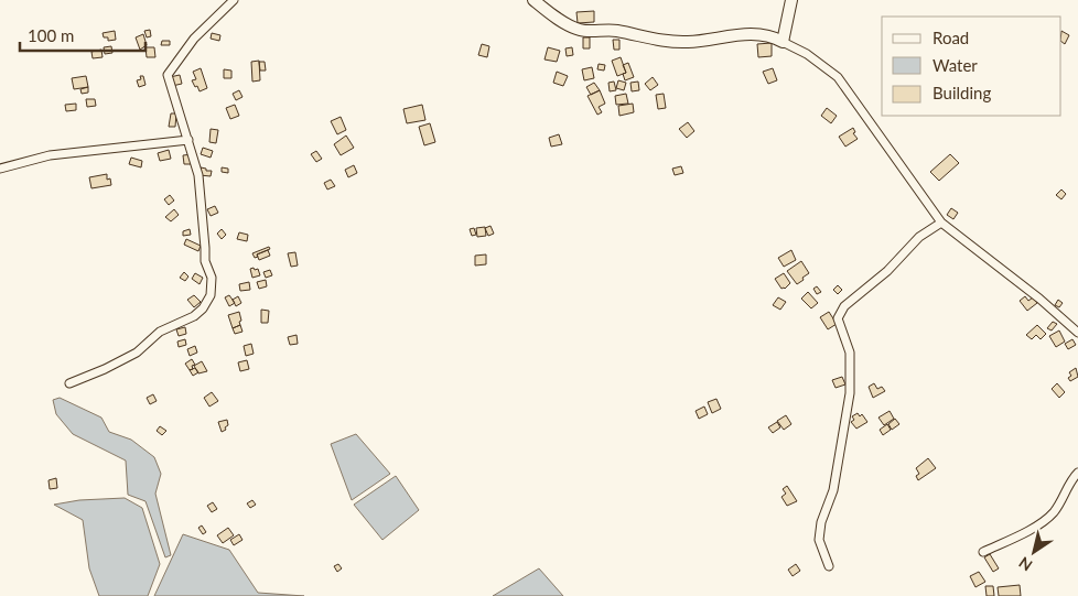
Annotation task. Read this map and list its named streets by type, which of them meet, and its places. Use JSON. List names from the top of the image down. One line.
{"legend":["Road","Water","Building"],"scale_bar":"100 m","north":"bottom left"}
